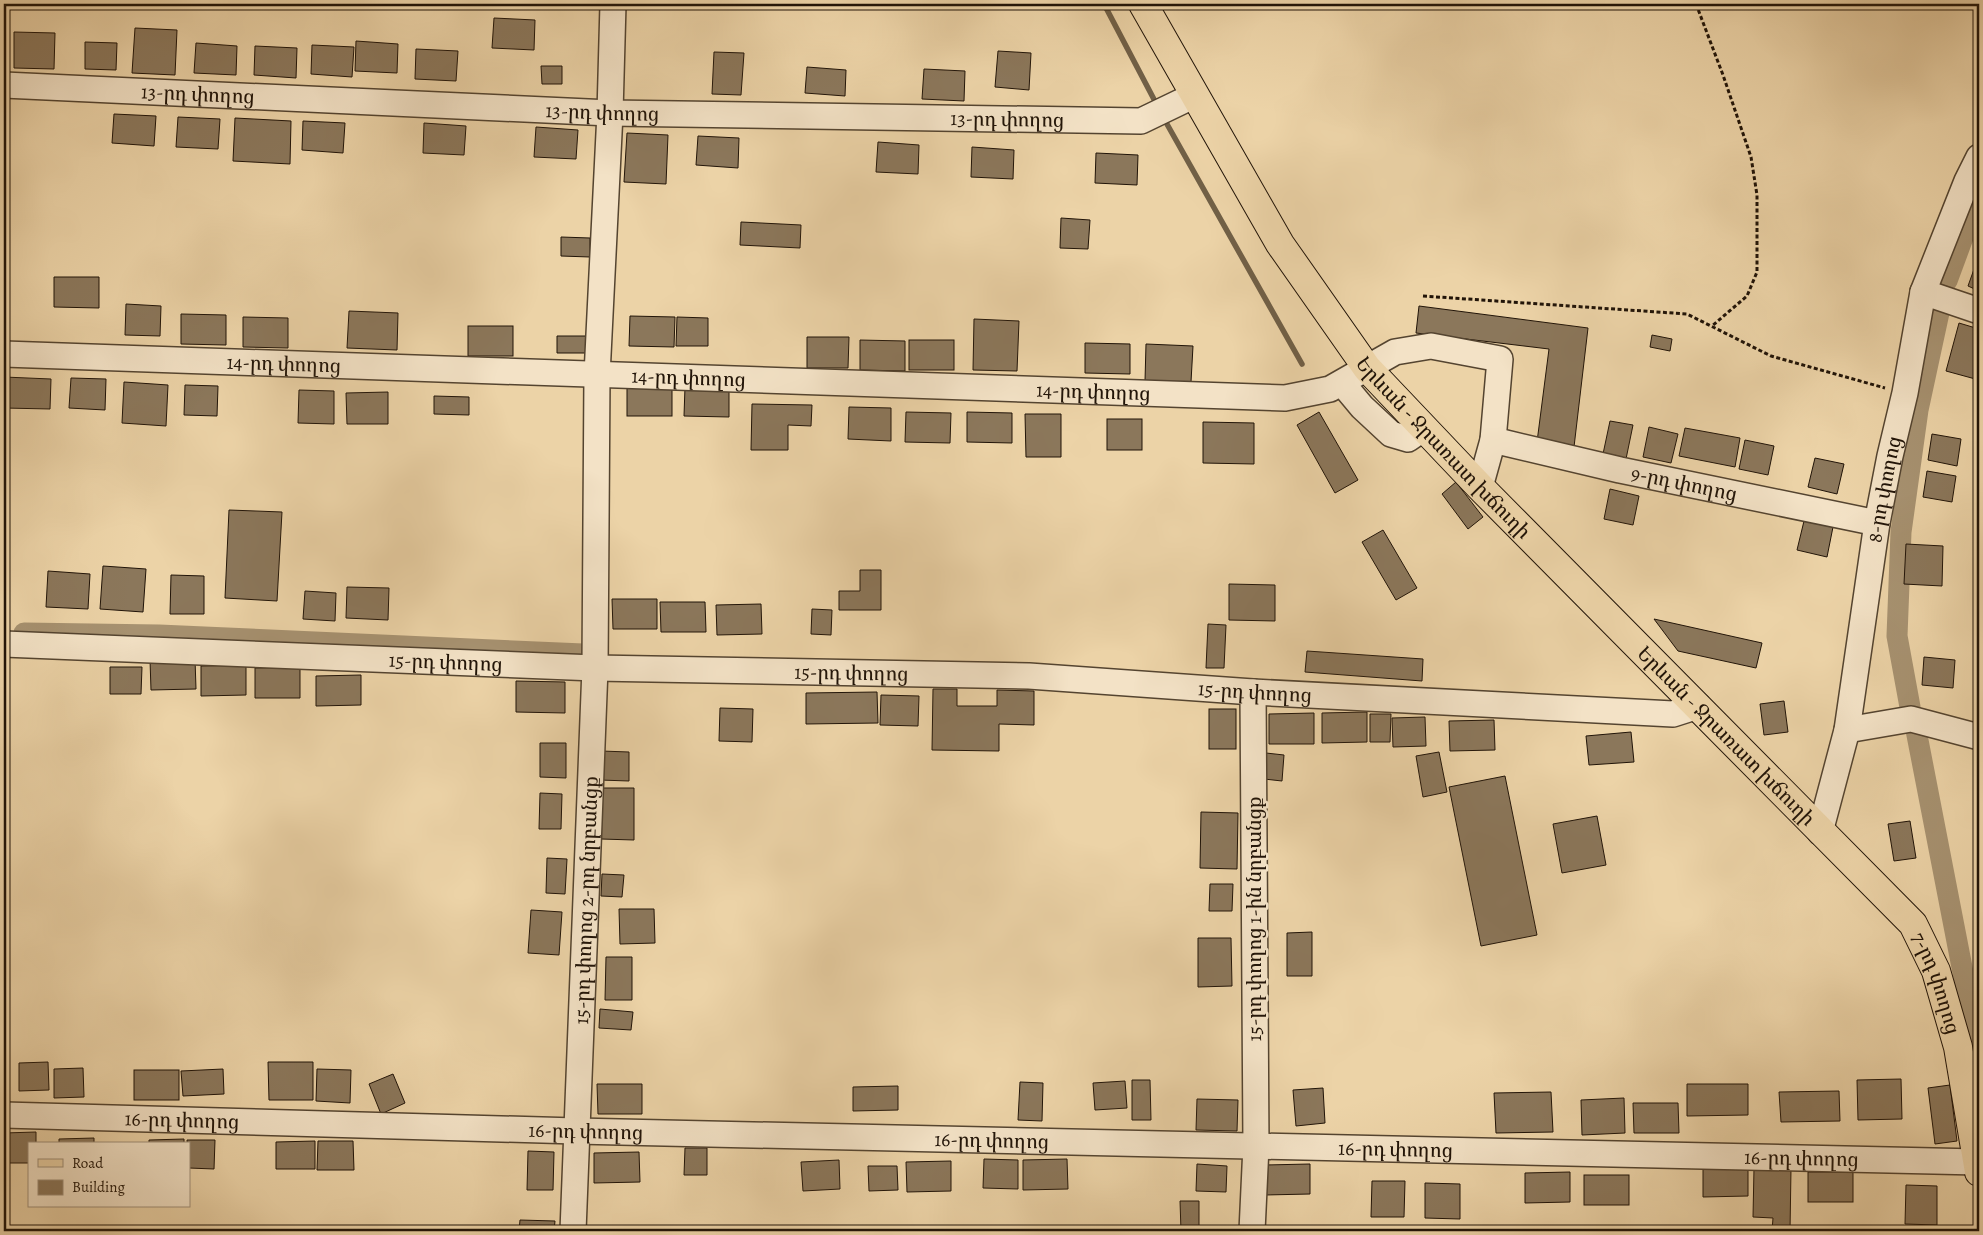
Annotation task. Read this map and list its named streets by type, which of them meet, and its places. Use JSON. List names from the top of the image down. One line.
{"streets":{"main road":["Երևան - Ջրառատ խճուղի","7-րդ փողոց"],"street":["13-րդ փողոց","14-րդ փողոց","9-րդ փողոց","8-րդ փողոց","15-րդ փողոց","15-րդ փողոց 2-րդ նրբանցք","15-րդ փողոց 1-ին նրբանցք","16-րդ փողոց"]},"crossings":[["13-րդ փողոց","Երևան - Ջրառատ խճուղի"],["13-րդ փողոց","15-րդ փողոց 2-րդ նրբանցք"],["14-րդ փողոց","Երևան - Ջրառատ խճուղի"],["14-րդ փողոց","9-րդ փողոց"],["14-րդ փողոց","15-րդ փողոց 2-րդ նրբանցք"],["Երևան - Ջրառատ խճուղի","8-րդ փողոց"],["Երևան - Ջրառատ խճուղի","15-րդ փողոց"],["Երևան - Ջրառատ խճուղի","7-րդ փողոց"],["9-րդ փողոց","8-րդ փողոց"],["8-րդ փողոց","7-րդ փողոց"],["15-րդ փողոց","15-րդ փողոց 2-րդ նրբանցք"],["15-րդ փողոց","15-րդ փողոց 1-ին նրբանցք"],["15-րդ փողոց 2-րդ նրբանցք","16-րդ փողոց"],["15-րդ փողոց 1-ին նրբանցք","16-րդ փողոց"],["7-րդ փողոց","16-րդ փողոց"]],"legend":["Road","Building"]}
